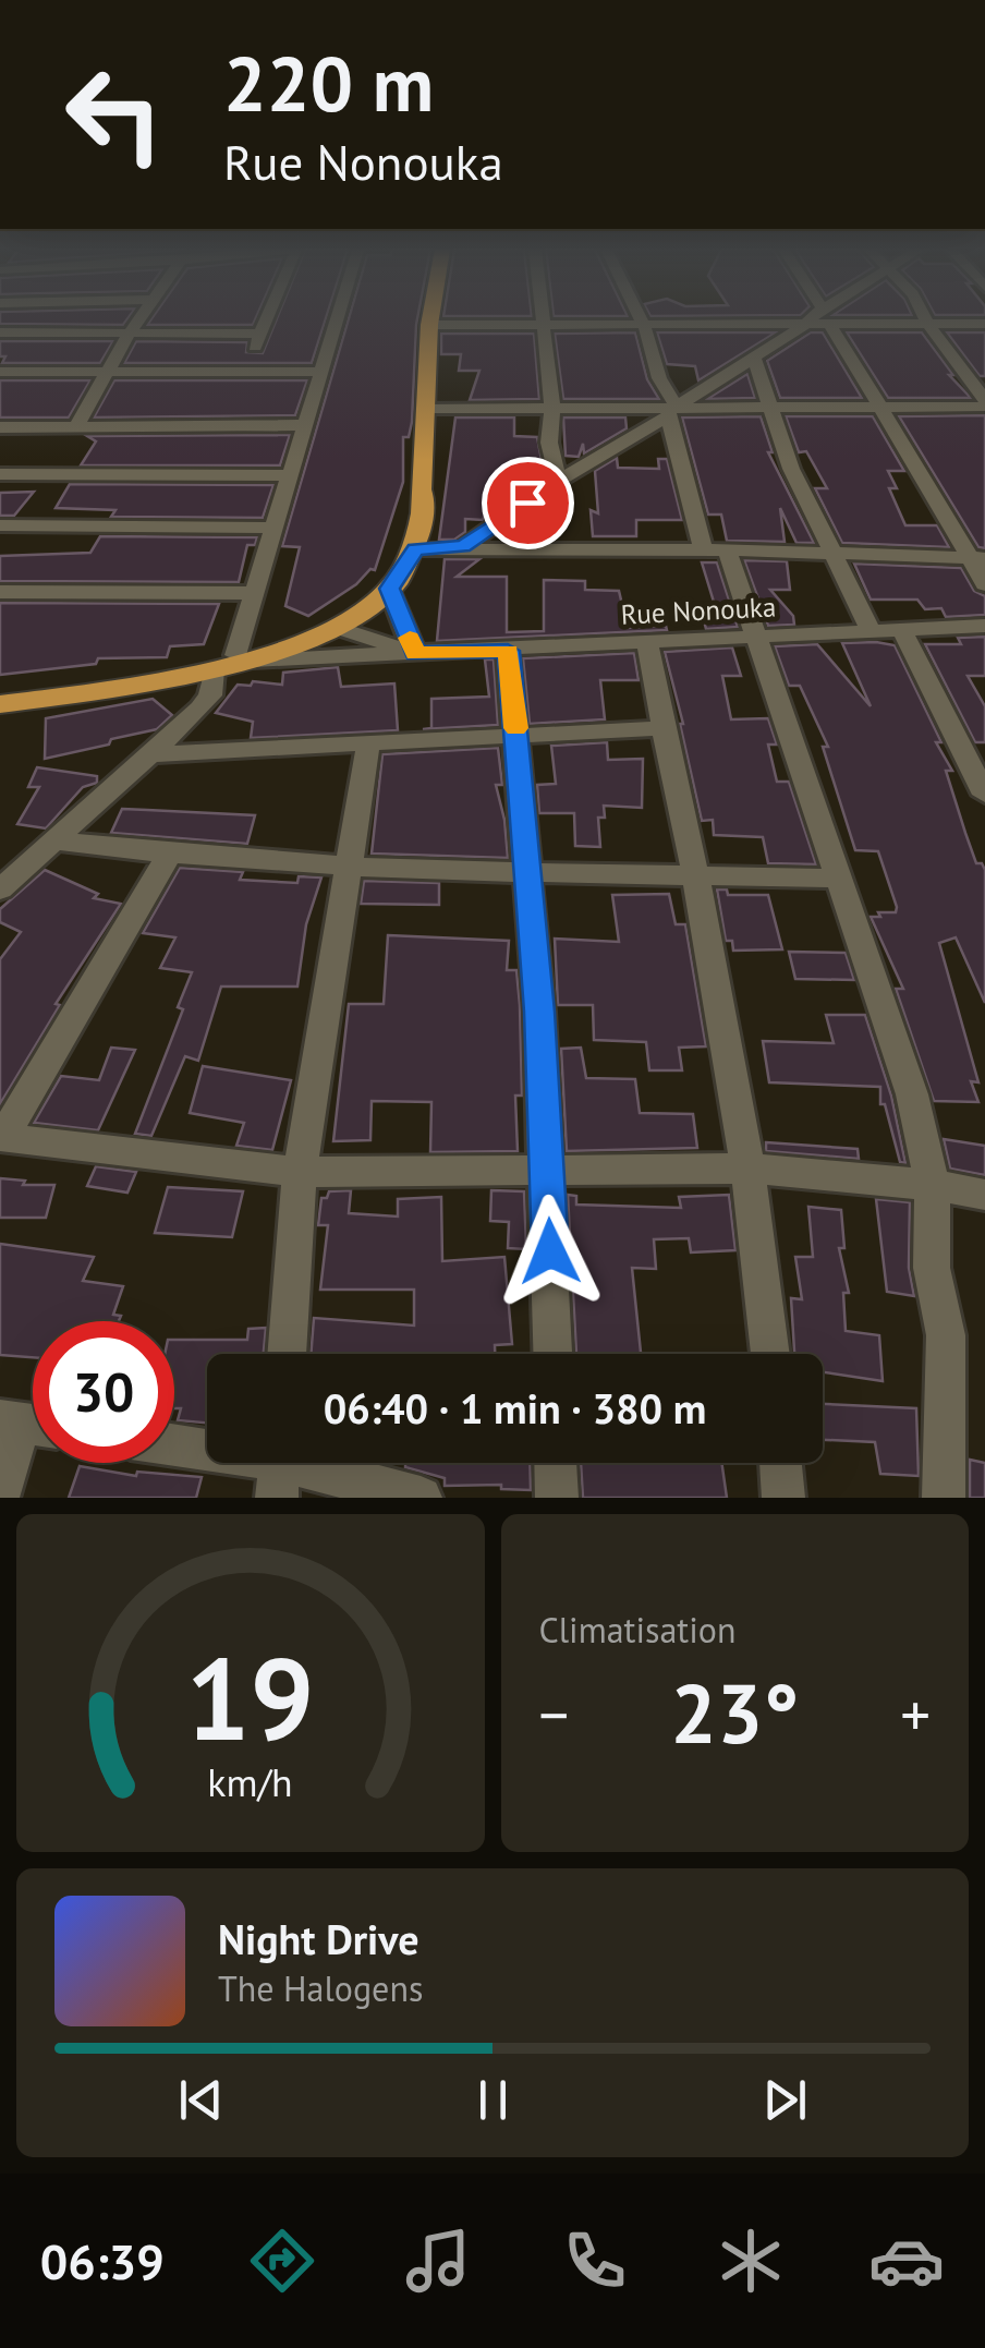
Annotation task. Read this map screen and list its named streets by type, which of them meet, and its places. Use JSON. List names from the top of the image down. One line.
{"streets":{"street":["Rue Nonouka"]},"page":{"turn":["220 m","Rue Nonouka"],"limit":"30","trip":"06:40 · 1 min · 380 m","tile":"Climatisation","heat":["−","23°","+"],"song":["Night Drive","The Halogens"],"tabs":"06:39","gauge":["19","km/h"]}}
